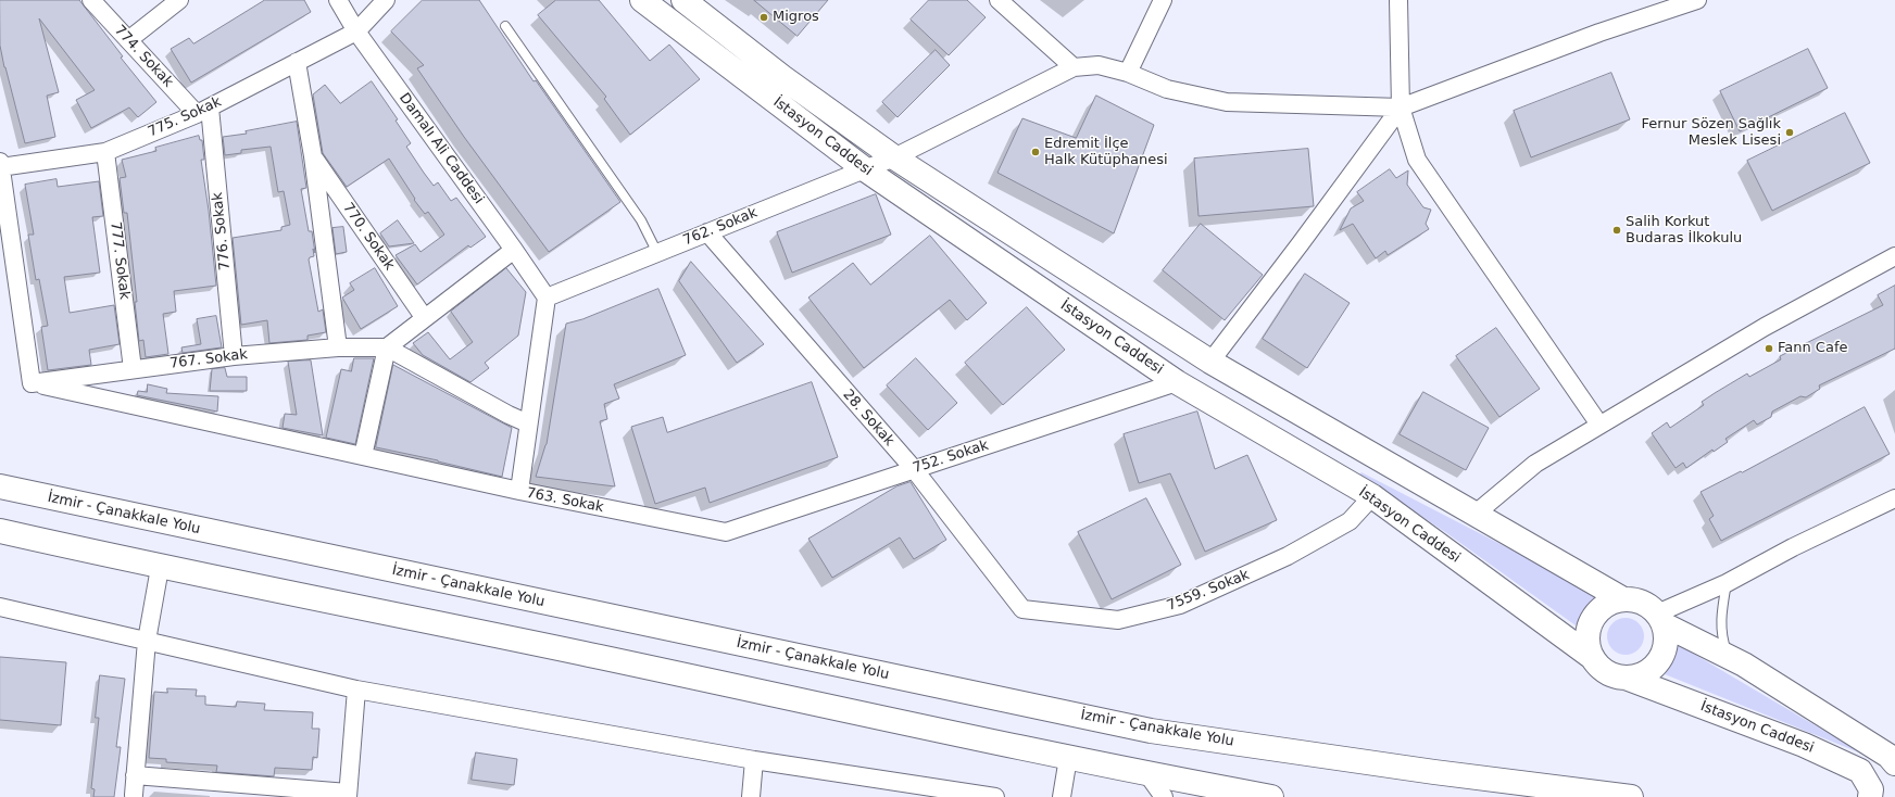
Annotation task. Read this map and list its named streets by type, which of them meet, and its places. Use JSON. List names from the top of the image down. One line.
{"streets":{"main road":["İstasyon Caddesi","İzmir - Çanakkale Yolu"],"street":["774. Sokak","775. Sokak","Damalı Ali Caddesi","762. Sokak","776. Sokak","770. Sokak","777. Sokak","767. Sokak","28. Sokak","752. Sokak","763. Sokak","7559. Sokak"]},"crossings":[["774. Sokak","775. Sokak"],["774. Sokak","776. Sokak"],["775. Sokak","Damalı Ali Caddesi"],["775. Sokak","776. Sokak"],["775. Sokak","770. Sokak"],["775. Sokak","777. Sokak"],["İstasyon Caddesi","762. Sokak"],["İstasyon Caddesi","752. Sokak"],["İstasyon Caddesi","7559. Sokak"],["Damalı Ali Caddesi","762. Sokak"],["Damalı Ali Caddesi","763. Sokak"],["762. Sokak","28. Sokak"],["762. Sokak","763. Sokak"],["776. Sokak","767. Sokak"],["770. Sokak","767. Sokak"],["777. Sokak","767. Sokak"],["767. Sokak","763. Sokak"],["28. Sokak","752. Sokak"],["28. Sokak","7559. Sokak"],["752. Sokak","763. Sokak"]],"places":["Migros","Fernur Sözen Sağlık Meslek Lisesi","Edremit İlçe Halk Kütüphanesi","Salih Korkut Budaras İlkokulu","Fann Cafe"]}
